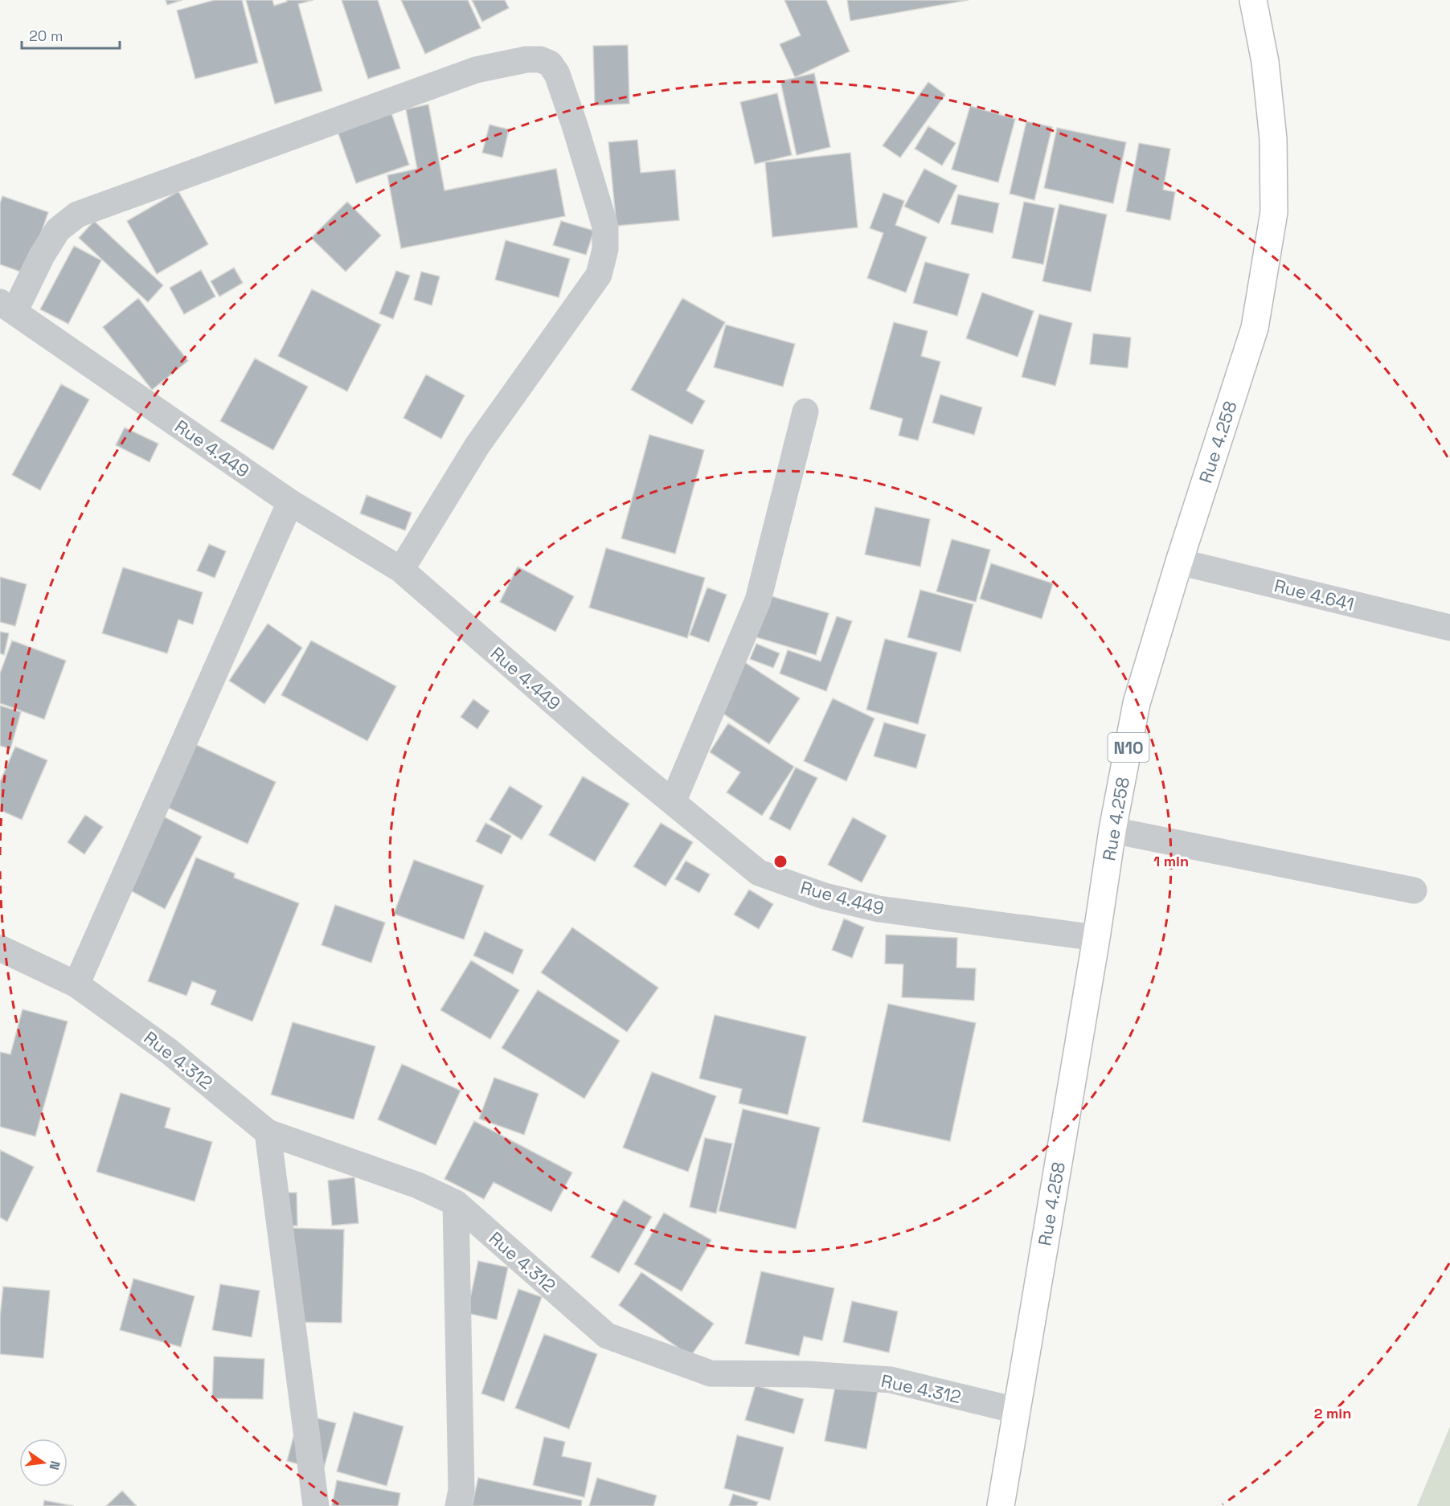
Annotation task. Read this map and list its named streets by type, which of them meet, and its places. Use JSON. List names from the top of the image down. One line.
{"streets":{"highway":["Rue 4.258","N10"],"street":["Rue 4.449","Rue 4.641","Rue 4.312"]},"crossings":[["Rue 4.258","Rue 4.449"],["Rue 4.258","Rue 4.641"],["Rue 4.258","Rue 4.312"]],"scale_bar":"20 m","north":"right","rings":["1 min","2 min"]}
